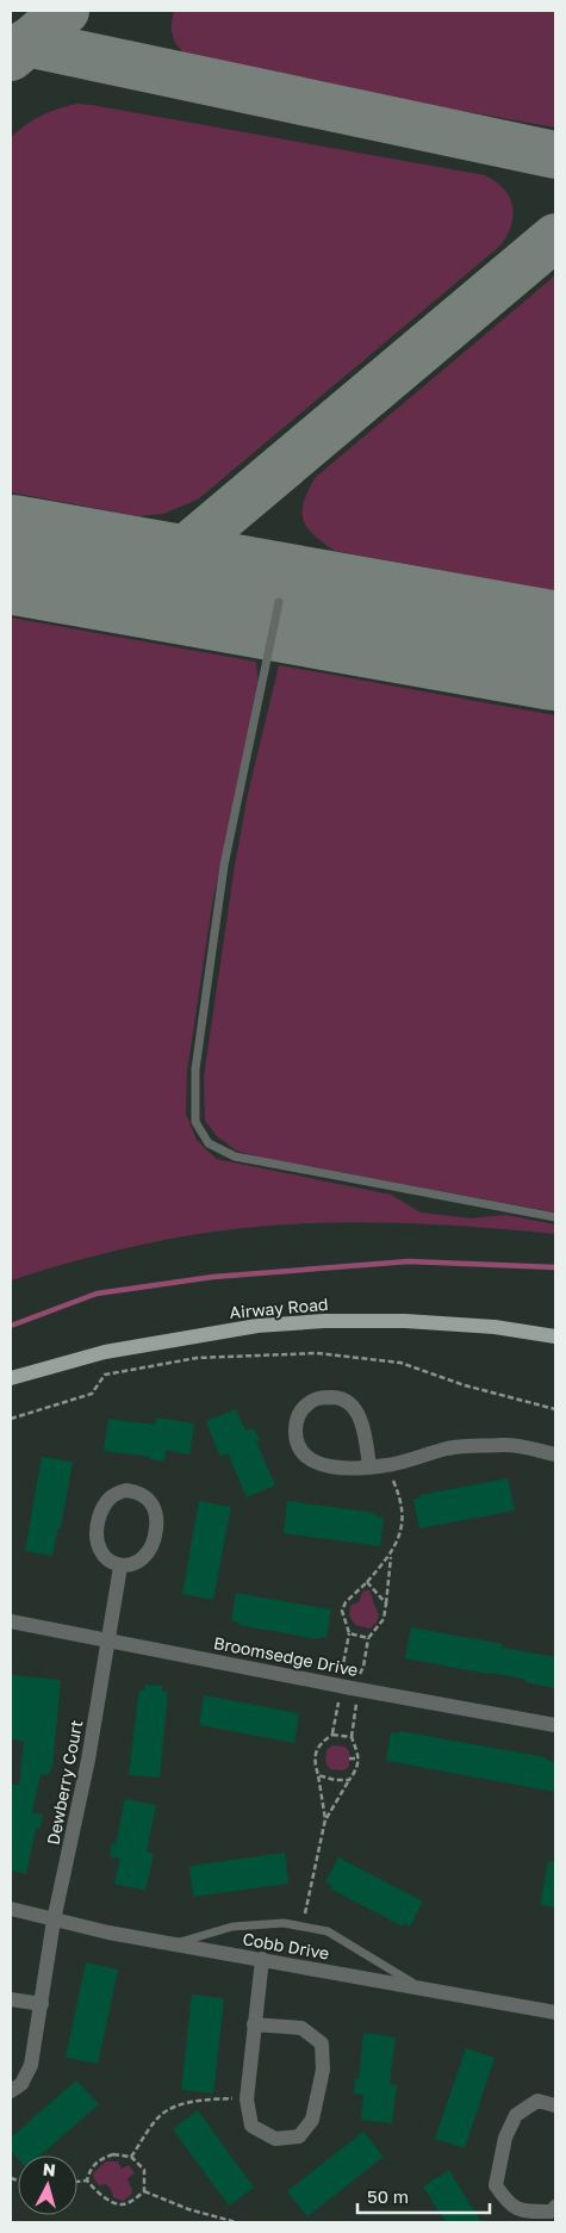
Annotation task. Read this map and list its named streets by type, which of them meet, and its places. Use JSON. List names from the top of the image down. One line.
{"streets":{"main road":["Airway Road"],"street":["Broomsedge Drive","Dewberry Court","Cobb Drive"]},"crossings":[["Broomsedge Drive","Dewberry Court"],["Dewberry Court","Cobb Drive"]],"scale_bar":"50 m","north":"top"}
